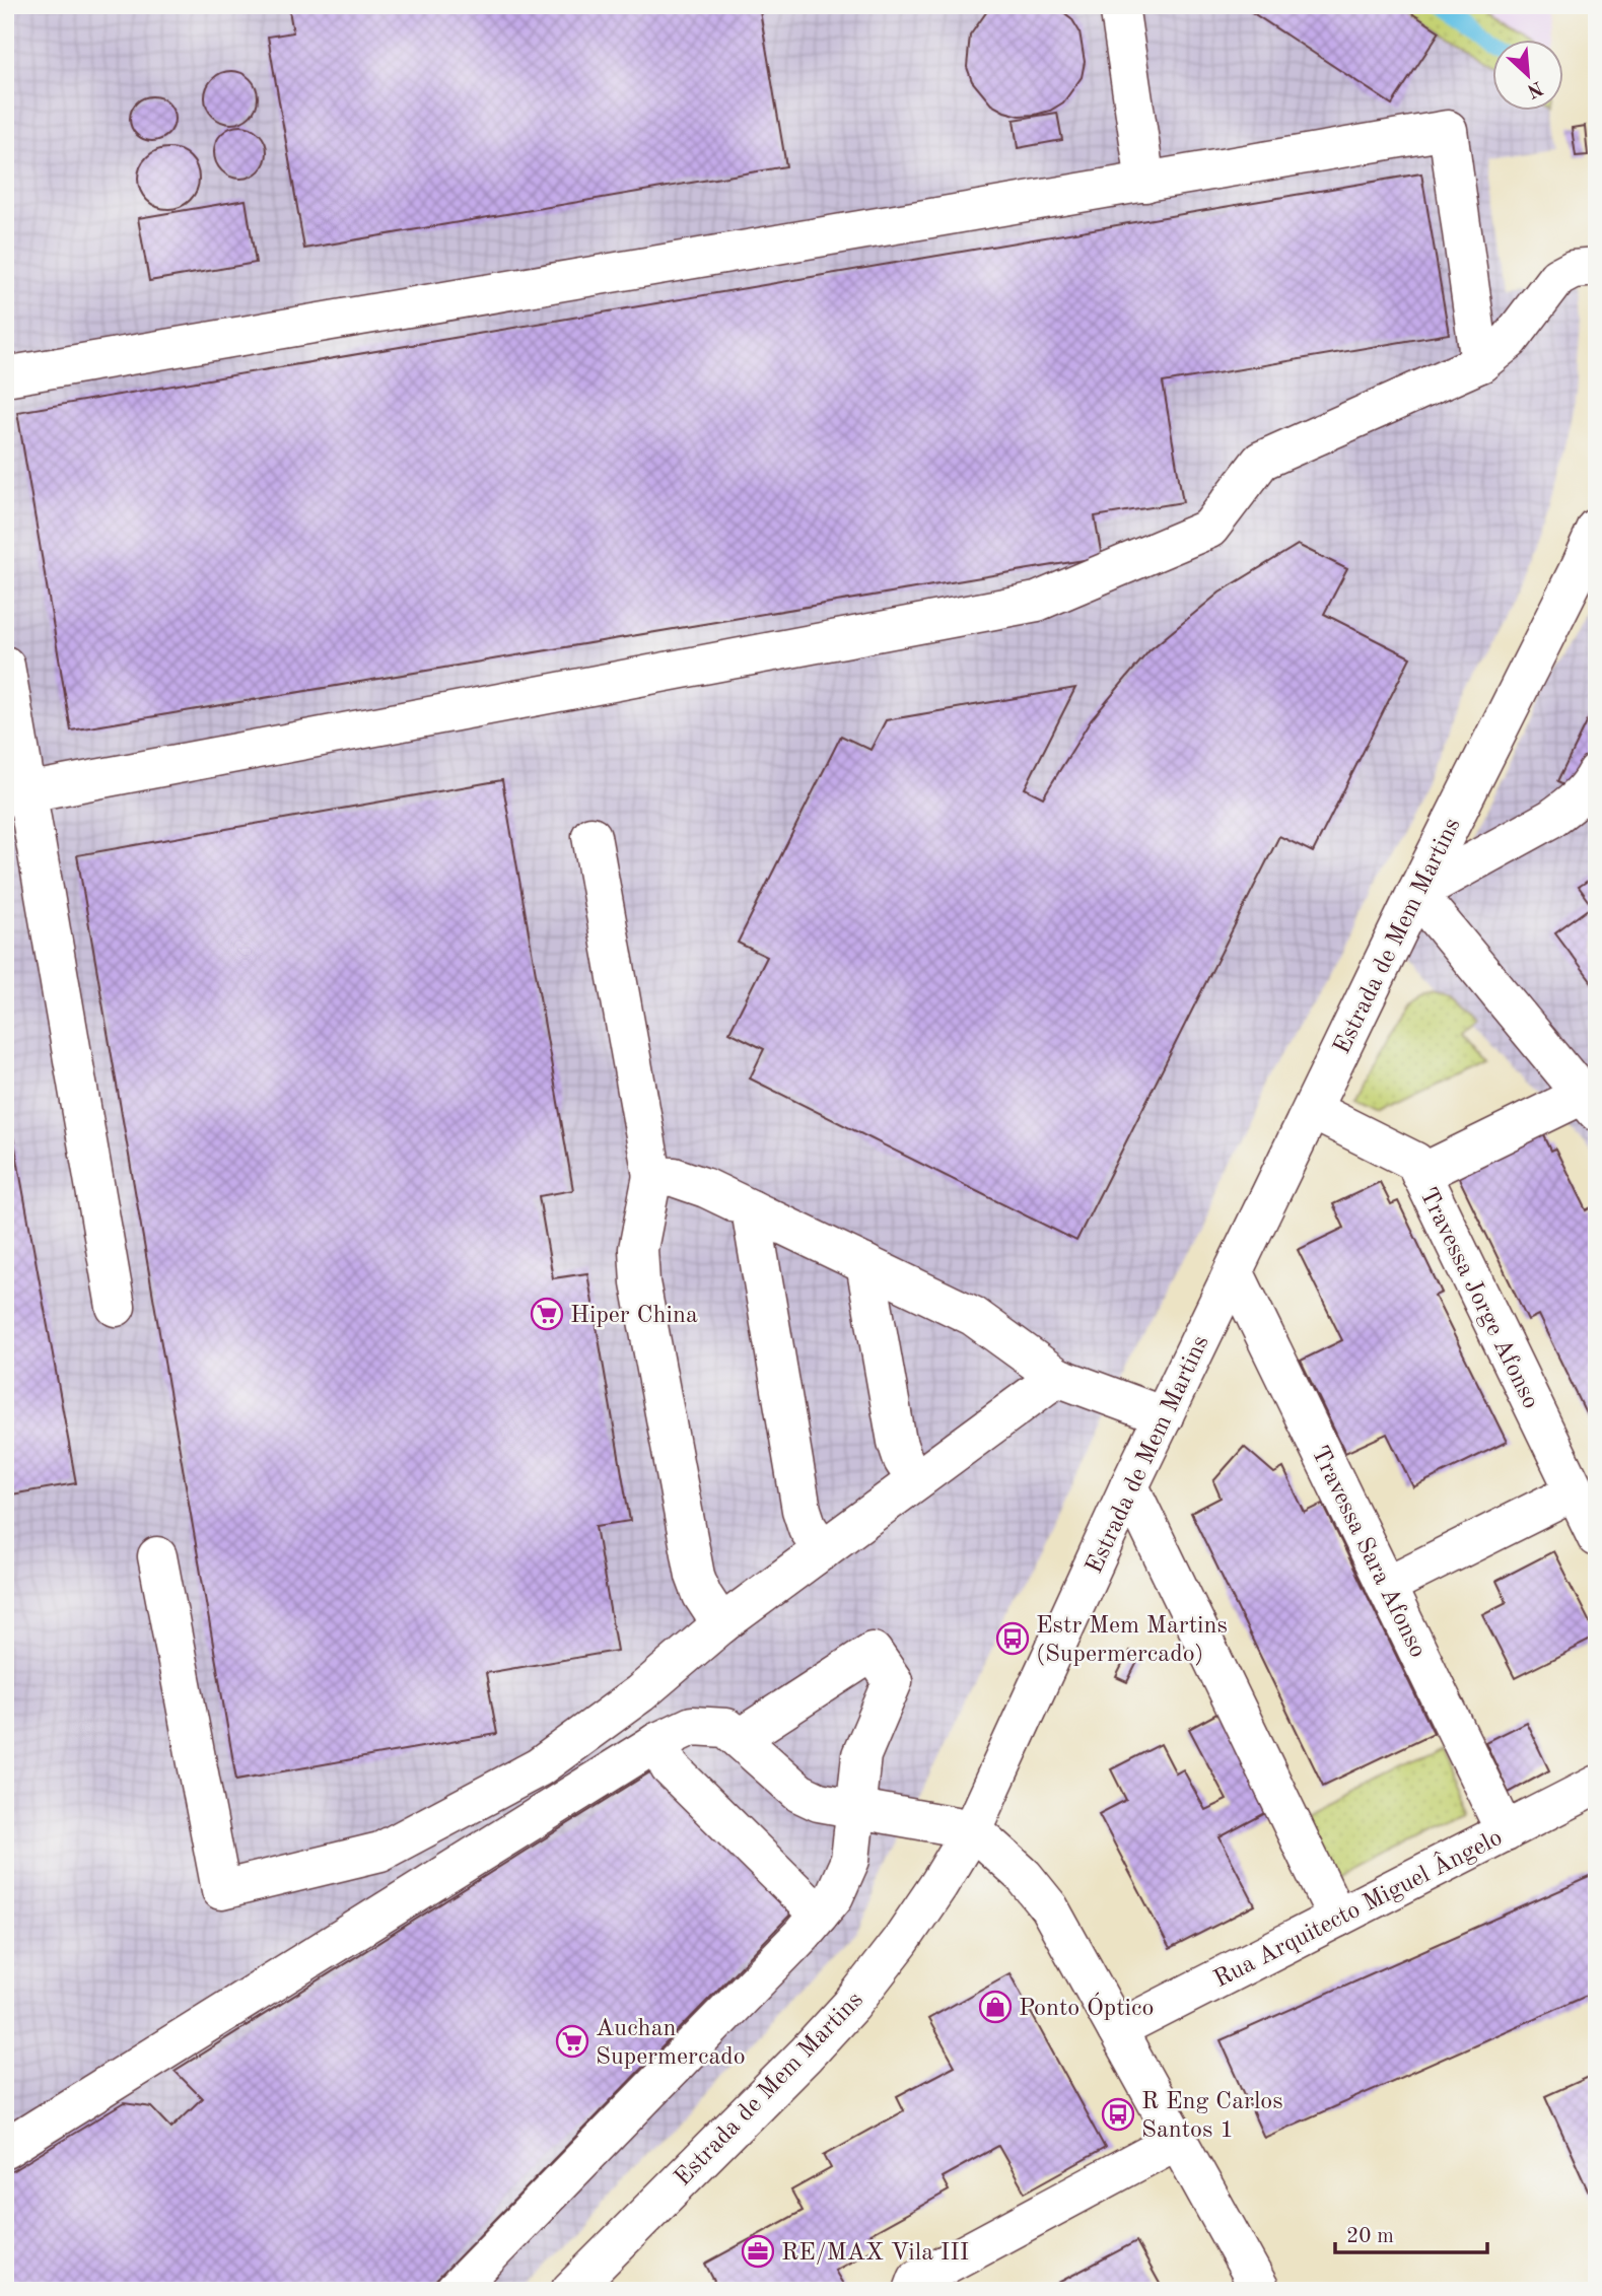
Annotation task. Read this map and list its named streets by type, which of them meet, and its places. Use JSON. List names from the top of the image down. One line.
{"streets":{"street":["Estrada de Mem Martins","Travessa Jorge Afonso","Travessa Sara Afonso","Rua Arquitecto Miguel Ângelo"]},"crossings":[["Estrada de Mem Martins","Travessa Jorge Afonso"],["Estrada de Mem Martins","Travessa Sara Afonso"],["Travessa Sara Afonso","Rua Arquitecto Miguel Ângelo"]],"places":{"supermarket":["Hiper China","Auchan Supermercado"],"bus stop":["Estr Mem Martins (Supermercado)","R Eng Carlos Santos 1"],"shop":["Ponto Óptico"],"office":["RE/MAX Vila III"]},"scale_bar":"20 m","north":"bottom right"}
